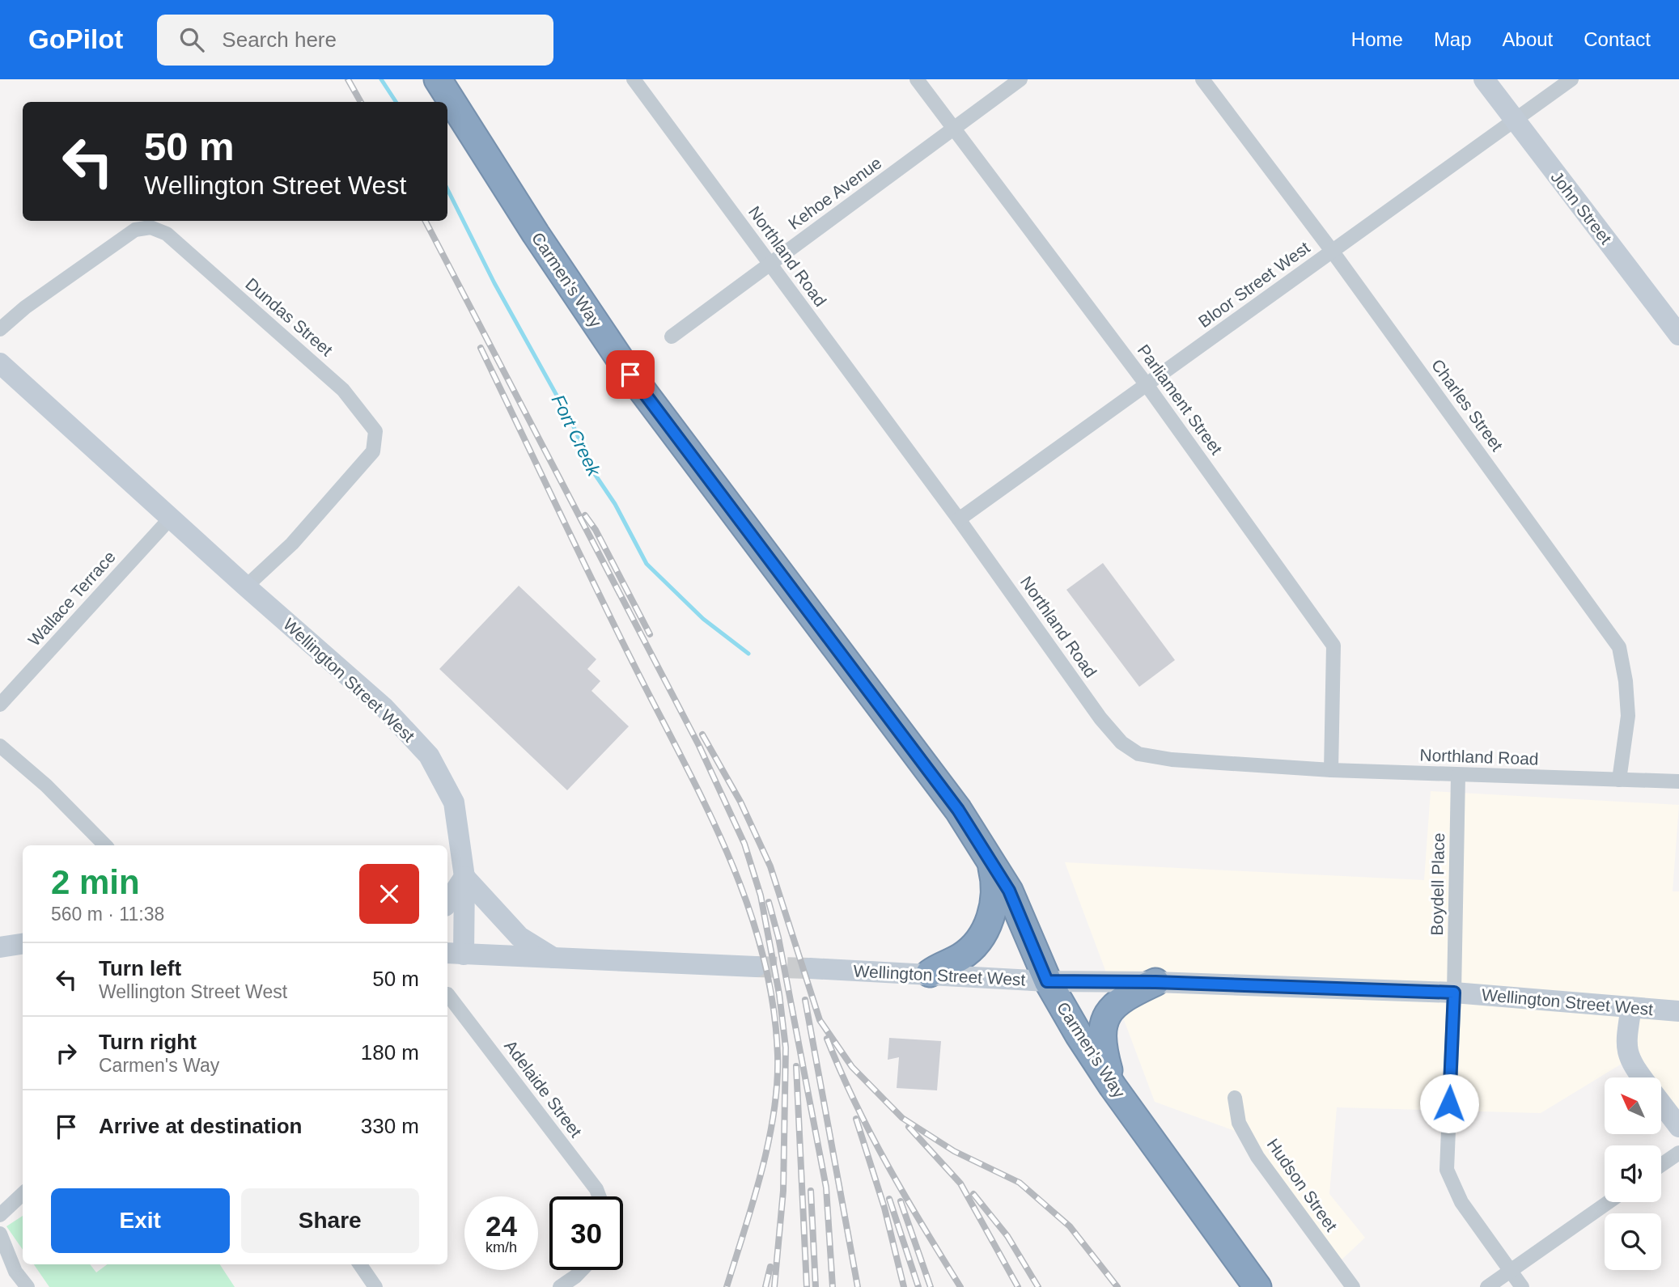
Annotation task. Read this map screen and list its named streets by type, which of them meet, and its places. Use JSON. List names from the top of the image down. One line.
{"streets":{"highway":["Carmen's Way"],"main road":["John Street","Wellington Street West"],"street":["Kehoe Avenue","Northland Road","Bloor Street West","Dundas Street","Parliament Street","Charles Street","Wallace Terrace","Boydell Place","Adelaide Street","Hudson Street"]},"crossings":[["Kehoe Avenue","Northland Road"],["Kehoe Avenue","Parliament Street"],["John Street","Bloor Street West"],["Northland Road","Bloor Street West"],["Northland Road","Parliament Street"],["Northland Road","Charles Street"],["Northland Road","Boydell Place"],["Carmen's Way","Wellington Street West"],["Bloor Street West","Parliament Street"],["Bloor Street West","Charles Street"],["Dundas Street","Wellington Street West"],["Wallace Terrace","Wellington Street West"],["Wellington Street West","Boydell Place"]],"water":["Fort Creek"],"north":"top left","page":{"header":"GoPilot","search":"Search here","nav":["Home","Map","About","Contact"],"turn":["50 m","Wellington Street West"],"heading":["2 min","560 m · 11:38"],"list":[{"name":"Turn left","note":"Wellington Street West","value":"50 m"},{"name":"Turn right","note":"Carmen's Way","value":"180 m"},{"name":"Arrive at destination","value":"330 m"}],"buttons":["Exit","Share"],"speed":"24 km/h","limit":"30"}}
